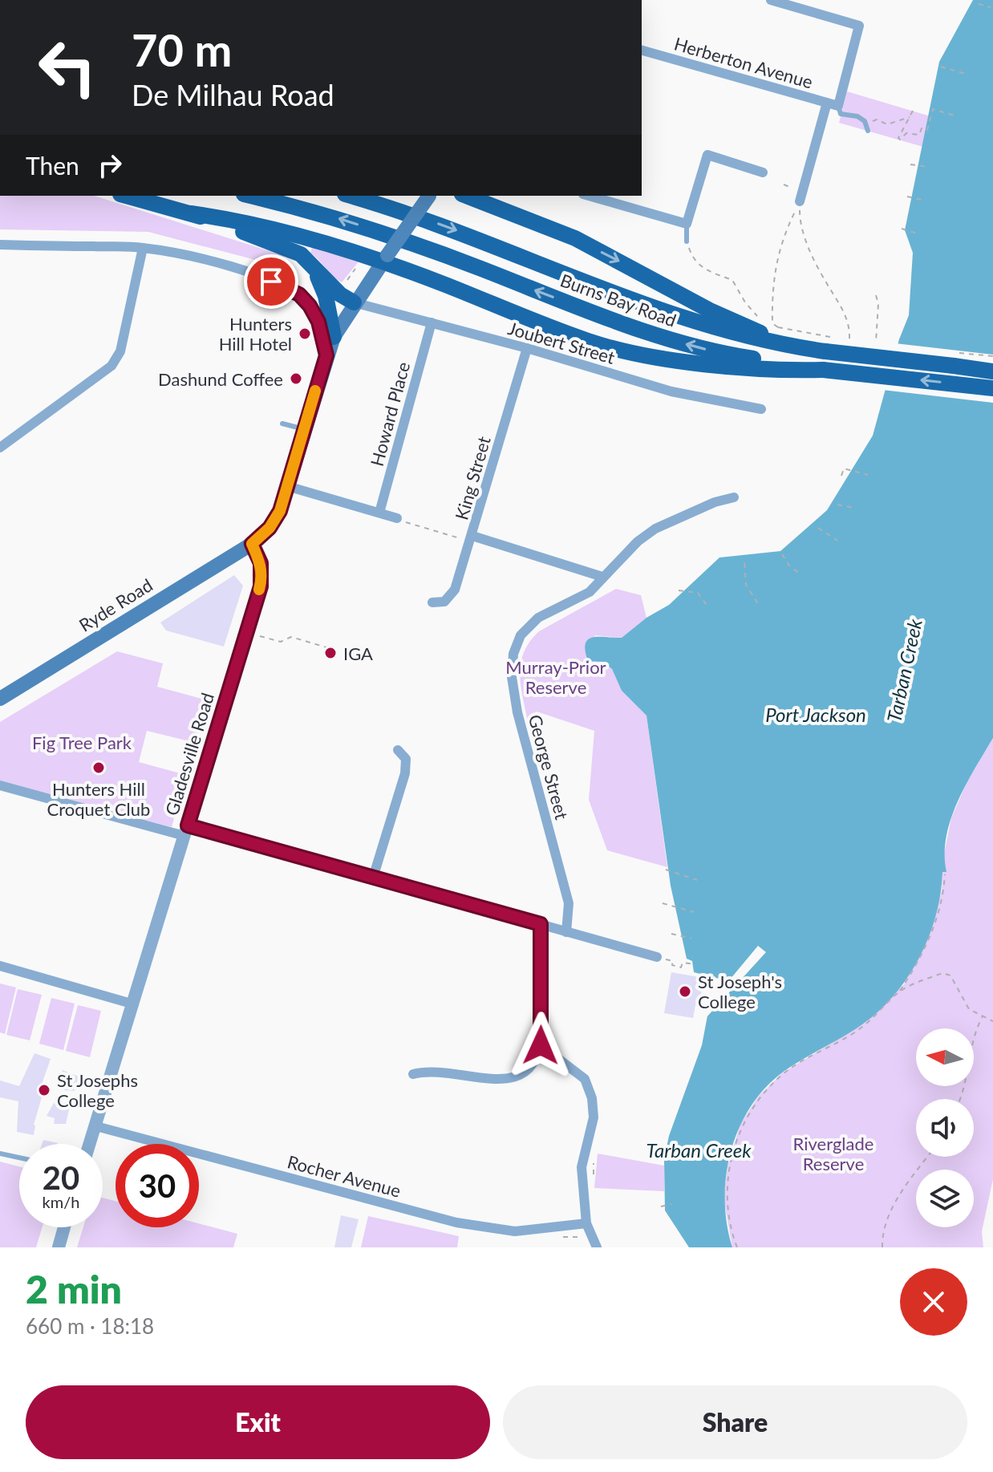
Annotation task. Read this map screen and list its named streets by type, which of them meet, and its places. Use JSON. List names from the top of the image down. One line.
{"streets":{"main road":["Burns Bay Road","Ryde Road"],"street":["Herberton Avenue","Joubert Street","Howard Place","King Street","Gladesville Road","George Street","Rocher Avenue"]},"crossings":[["Joubert Street","Howard Place"],["Joubert Street","King Street"],["Ryde Road","Gladesville Road"],["Gladesville Road","Rocher Avenue"]],"water":["Tarban Creek","Port Jackson"],"parks":["Murray-Prior Reserve","Fig Tree Park","Riverglade Reserve"],"places":["Hunters Hill Hotel","Dashund Coffee","IGA","Hunters Hill Croquet Club","St Joseph's College","St Josephs College"],"north":"left","page":{"turn":["70 m","De Milhau Road"],"then":"Then","speed":"20 km/h","limit":"30","heading":["2 min","660 m · 18:18"],"buttons":["Exit","Share"]}}
